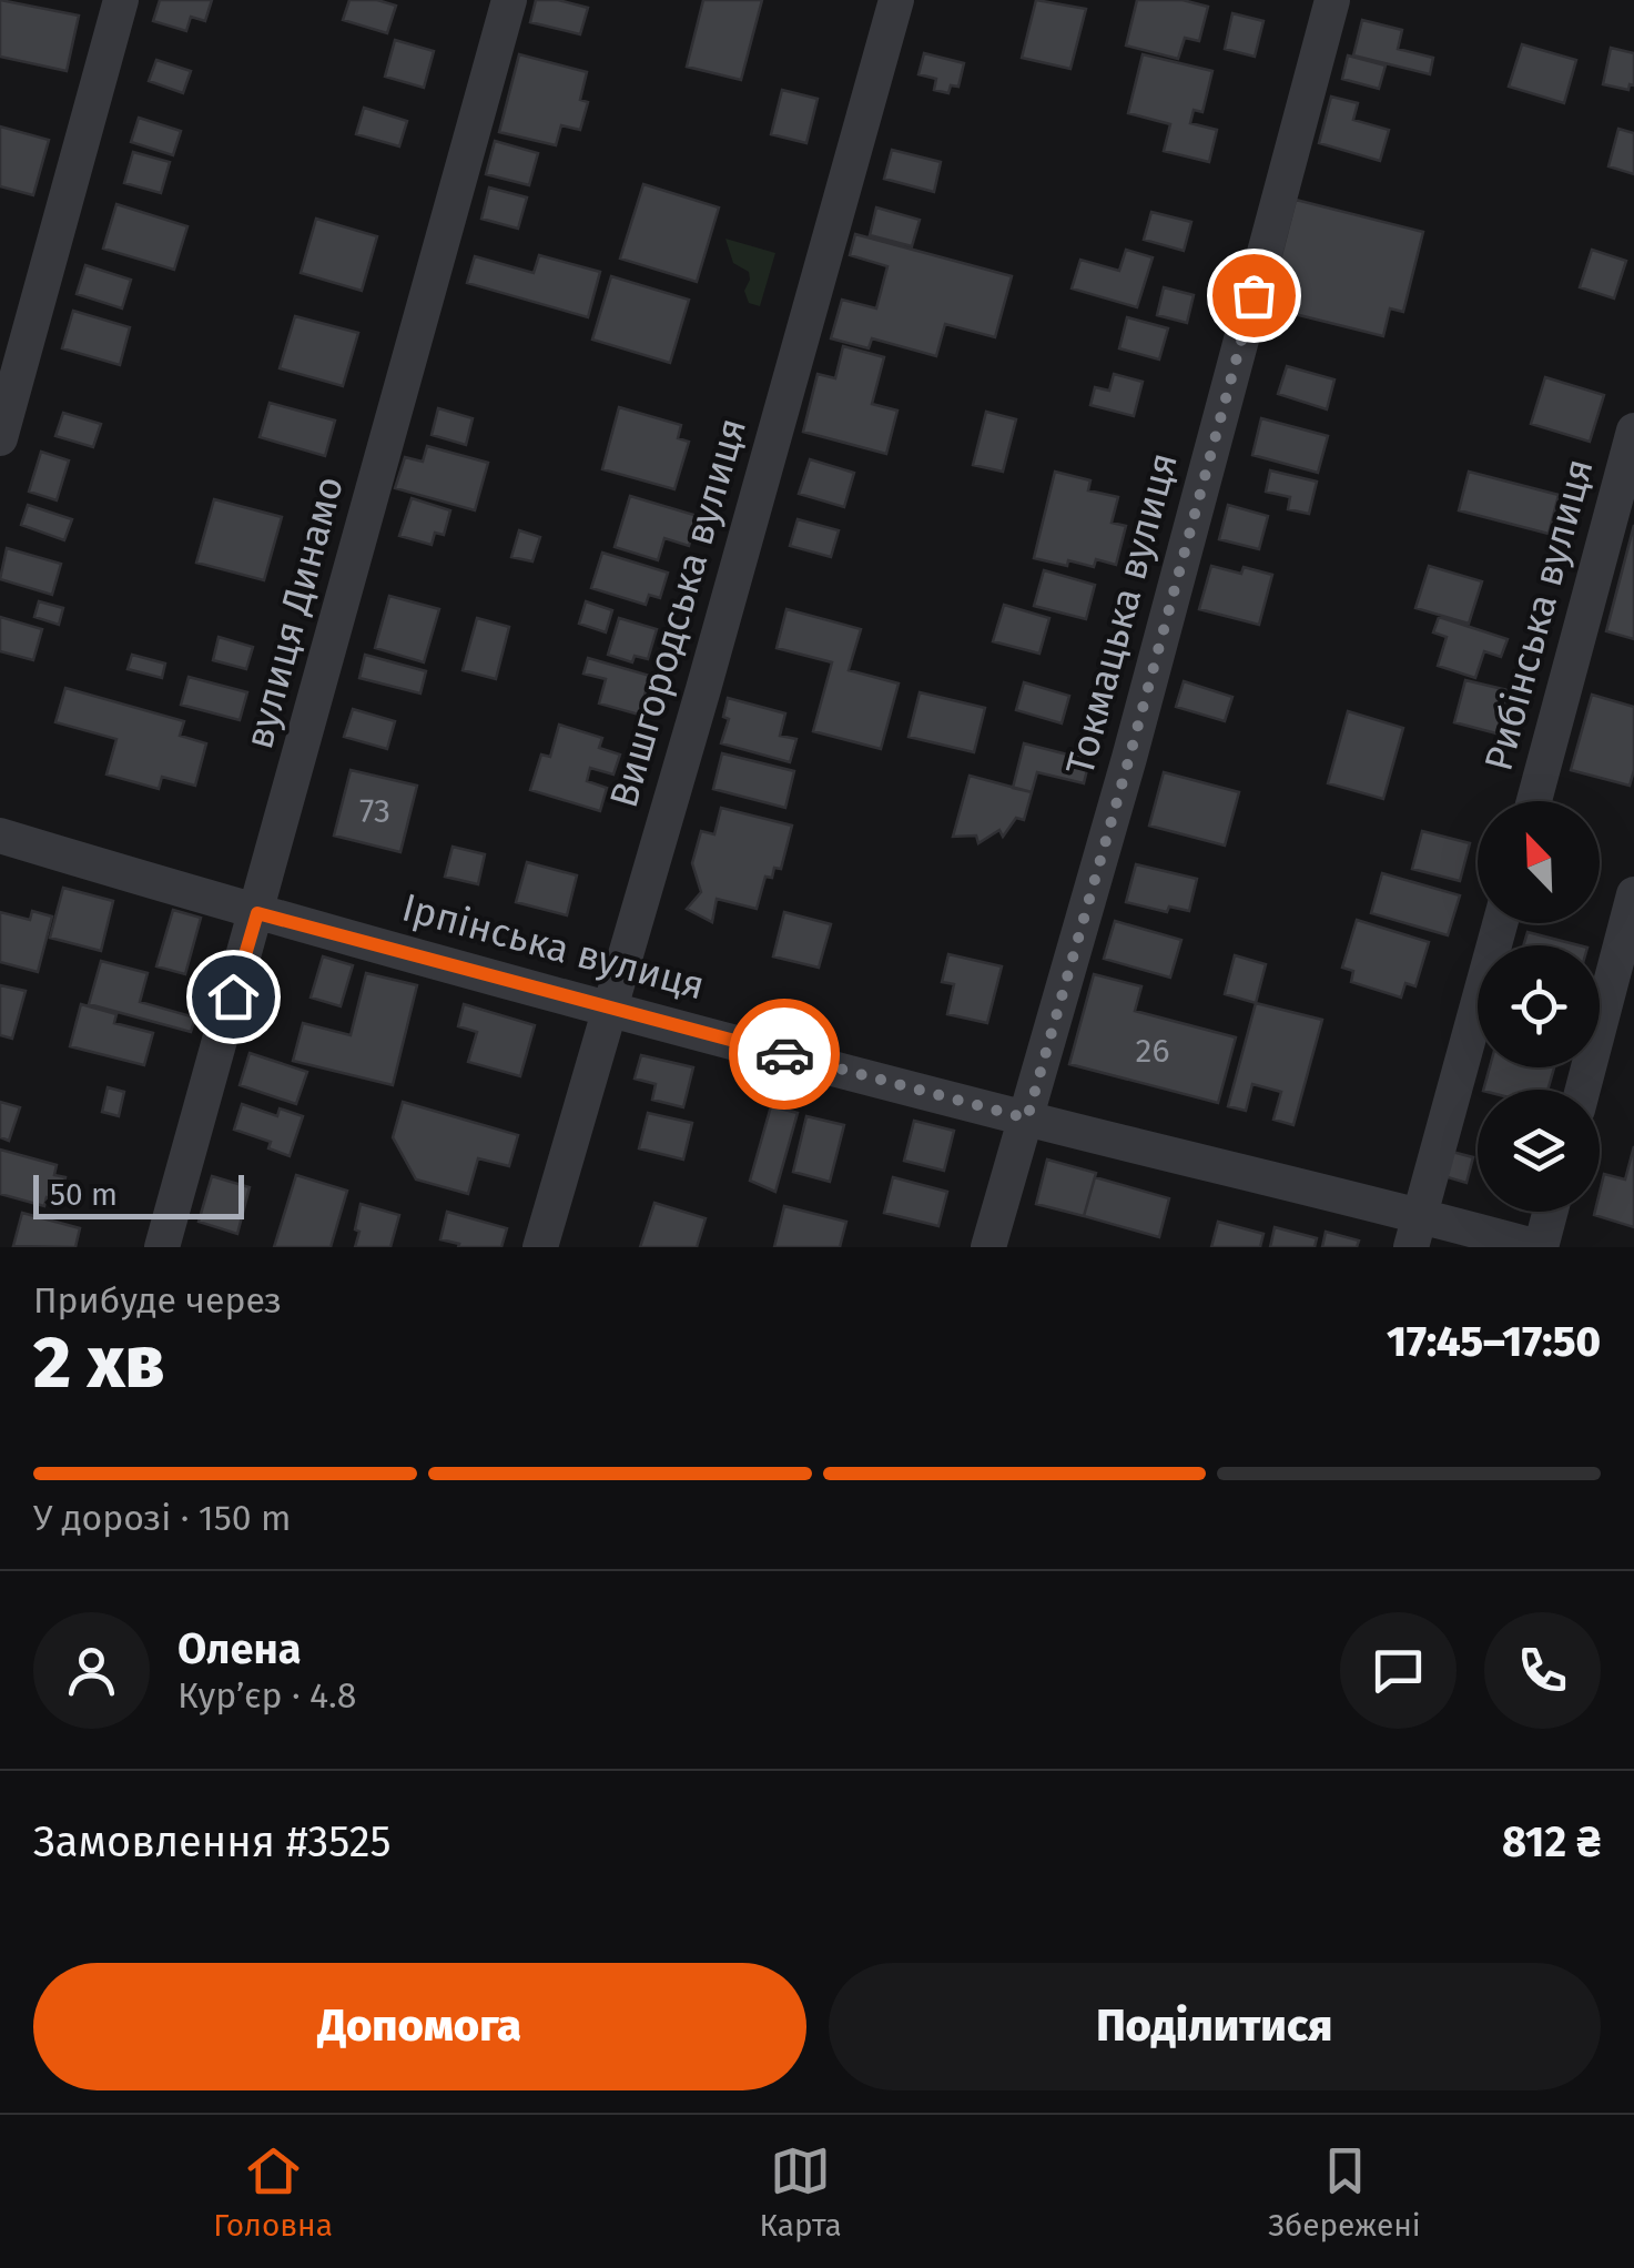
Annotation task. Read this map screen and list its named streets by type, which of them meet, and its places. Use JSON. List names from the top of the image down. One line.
{"streets":{"street":["вулиця Динамо","Вишгородська вулиця","Токмацька вулиця","Рибінська вулиця","Ірпінська вулиця"]},"crossings":[["вулиця Динамо","Ірпінська вулиця"],["Вишгородська вулиця","Ірпінська вулиця"],["Токмацька вулиця","Ірпінська вулиця"]],"house_numbers":["73","26"],"scale_bar":"50 m","north":"top left","page":{"scale":"50 m","heading":["2 хв","Прибуде через","17:45–17:50"],"panel":["Олена","Кур’єр · 4.8","Замовлення #3525","812 ₴"],"bar":"У дорозі · 150 m","buttons":["Допомога","Поділитися"],"tabs":["Головна","Карта","Збережені"]}}
